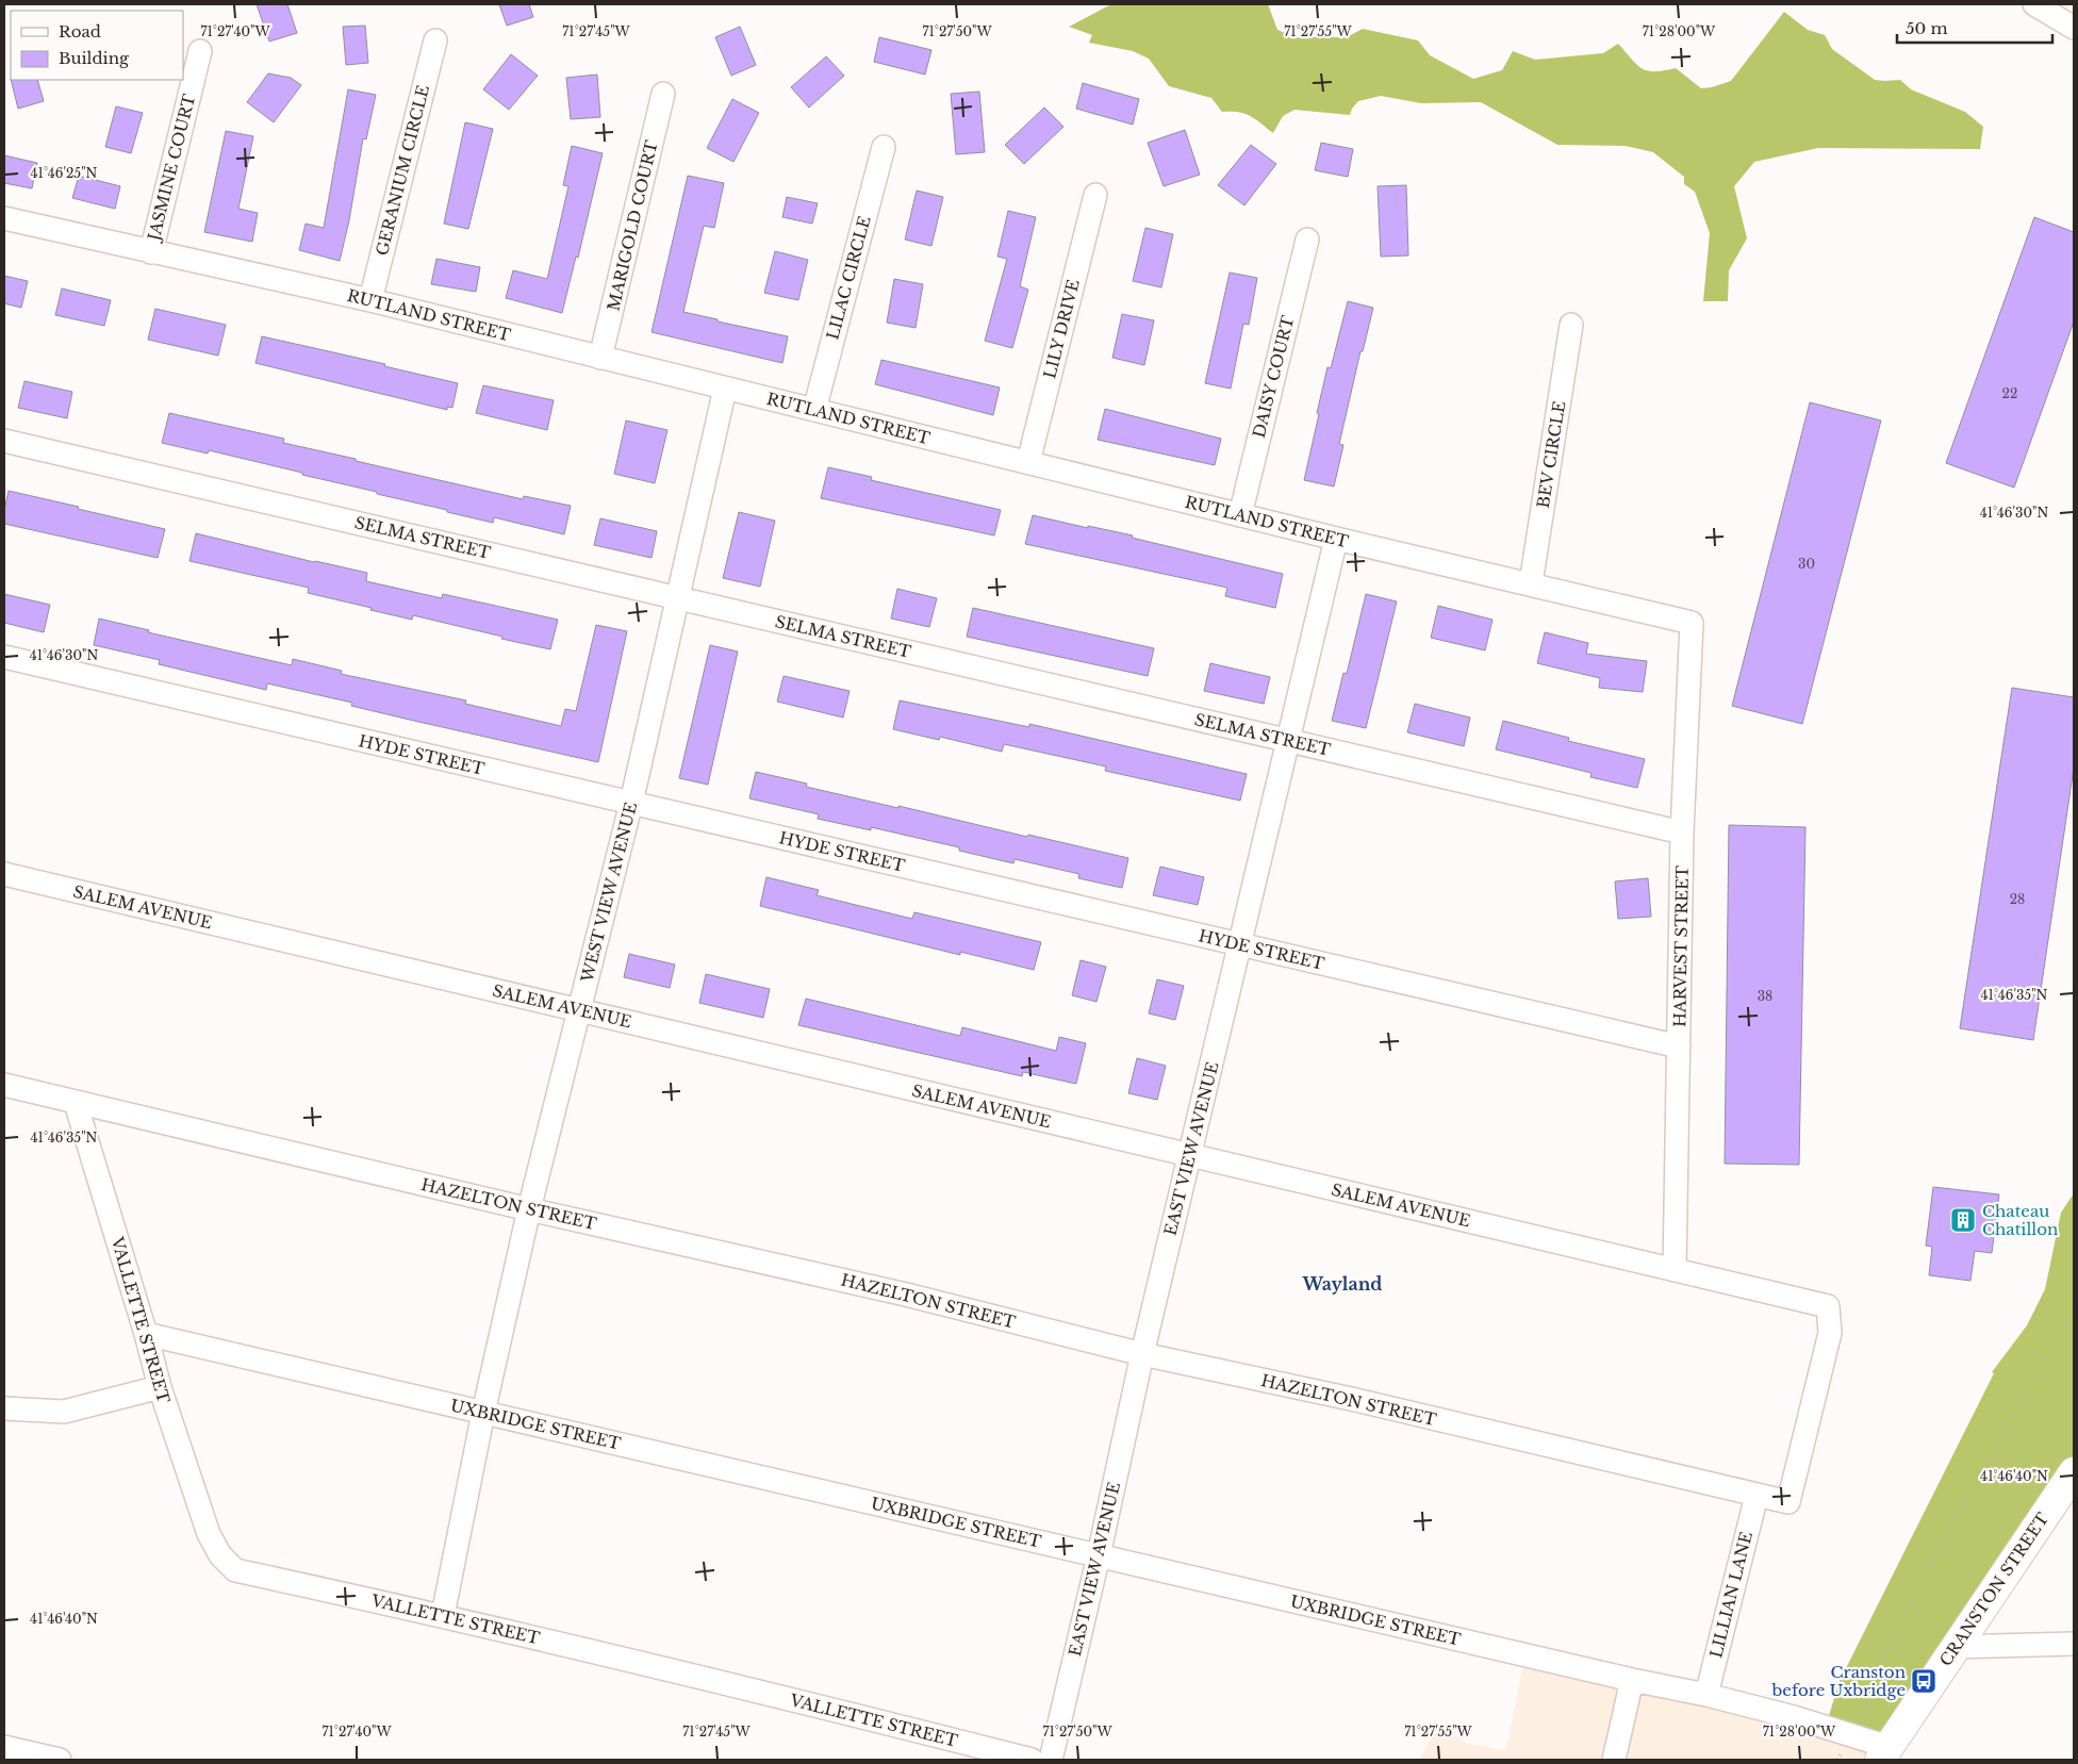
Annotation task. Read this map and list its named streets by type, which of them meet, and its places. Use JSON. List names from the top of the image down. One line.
{"streets":{"main road":["CRANSTON STREET"],"street":["JASMINE COURT","GERANIUM CIRCLE","MARIGOLD COURT","LILAC CIRCLE","RUTLAND STREET","LILY DRIVE","DAISY COURT","BEV CIRCLE","SELMA STREET","HYDE STREET","WEST VIEW AVENUE","SALEM AVENUE","HARVEST STREET","EAST VIEW AVENUE","HAZELTON STREET","VALLETTE STREET","UXBRIDGE STREET","LILLIAN LANE"]},"crossings":[["JASMINE COURT","RUTLAND STREET"],["GERANIUM CIRCLE","RUTLAND STREET"],["MARIGOLD COURT","RUTLAND STREET"],["LILAC CIRCLE","RUTLAND STREET"],["RUTLAND STREET","LILY DRIVE"],["RUTLAND STREET","DAISY COURT"],["RUTLAND STREET","BEV CIRCLE"],["RUTLAND STREET","WEST VIEW AVENUE"],["RUTLAND STREET","HARVEST STREET"],["RUTLAND STREET","EAST VIEW AVENUE"],["SELMA STREET","WEST VIEW AVENUE"],["SELMA STREET","HARVEST STREET"],["SELMA STREET","EAST VIEW AVENUE"],["HYDE STREET","WEST VIEW AVENUE"],["HYDE STREET","HARVEST STREET"],["HYDE STREET","EAST VIEW AVENUE"],["WEST VIEW AVENUE","SALEM AVENUE"],["WEST VIEW AVENUE","HAZELTON STREET"],["WEST VIEW AVENUE","VALLETTE STREET"],["WEST VIEW AVENUE","UXBRIDGE STREET"],["SALEM AVENUE","HARVEST STREET"],["SALEM AVENUE","EAST VIEW AVENUE"],["SALEM AVENUE","HAZELTON STREET"],["EAST VIEW AVENUE","HAZELTON STREET"],["EAST VIEW AVENUE","UXBRIDGE STREET"],["HAZELTON STREET","VALLETTE STREET"],["HAZELTON STREET","LILLIAN LANE"],["VALLETTE STREET","UXBRIDGE STREET"],["UXBRIDGE STREET","CRANSTON STREET"],["UXBRIDGE STREET","LILLIAN LANE"]],"districts":["Wayland"],"places":{"building":["Chateau Chatillon"],"bus stop":["Cranston before Uxbridge"]},"house_numbers":["22","30","28","38"],"legend":["Road","Building"],"scale_bar":"50 m","coordinates":["71°27'40\"W","71°27'45\"W","71°27'50\"W","71°27'55\"W","71°28'00\"W","41°46'25\"N","41°46'30\"N","41°46'35\"N","41°46'40\"N"]}
